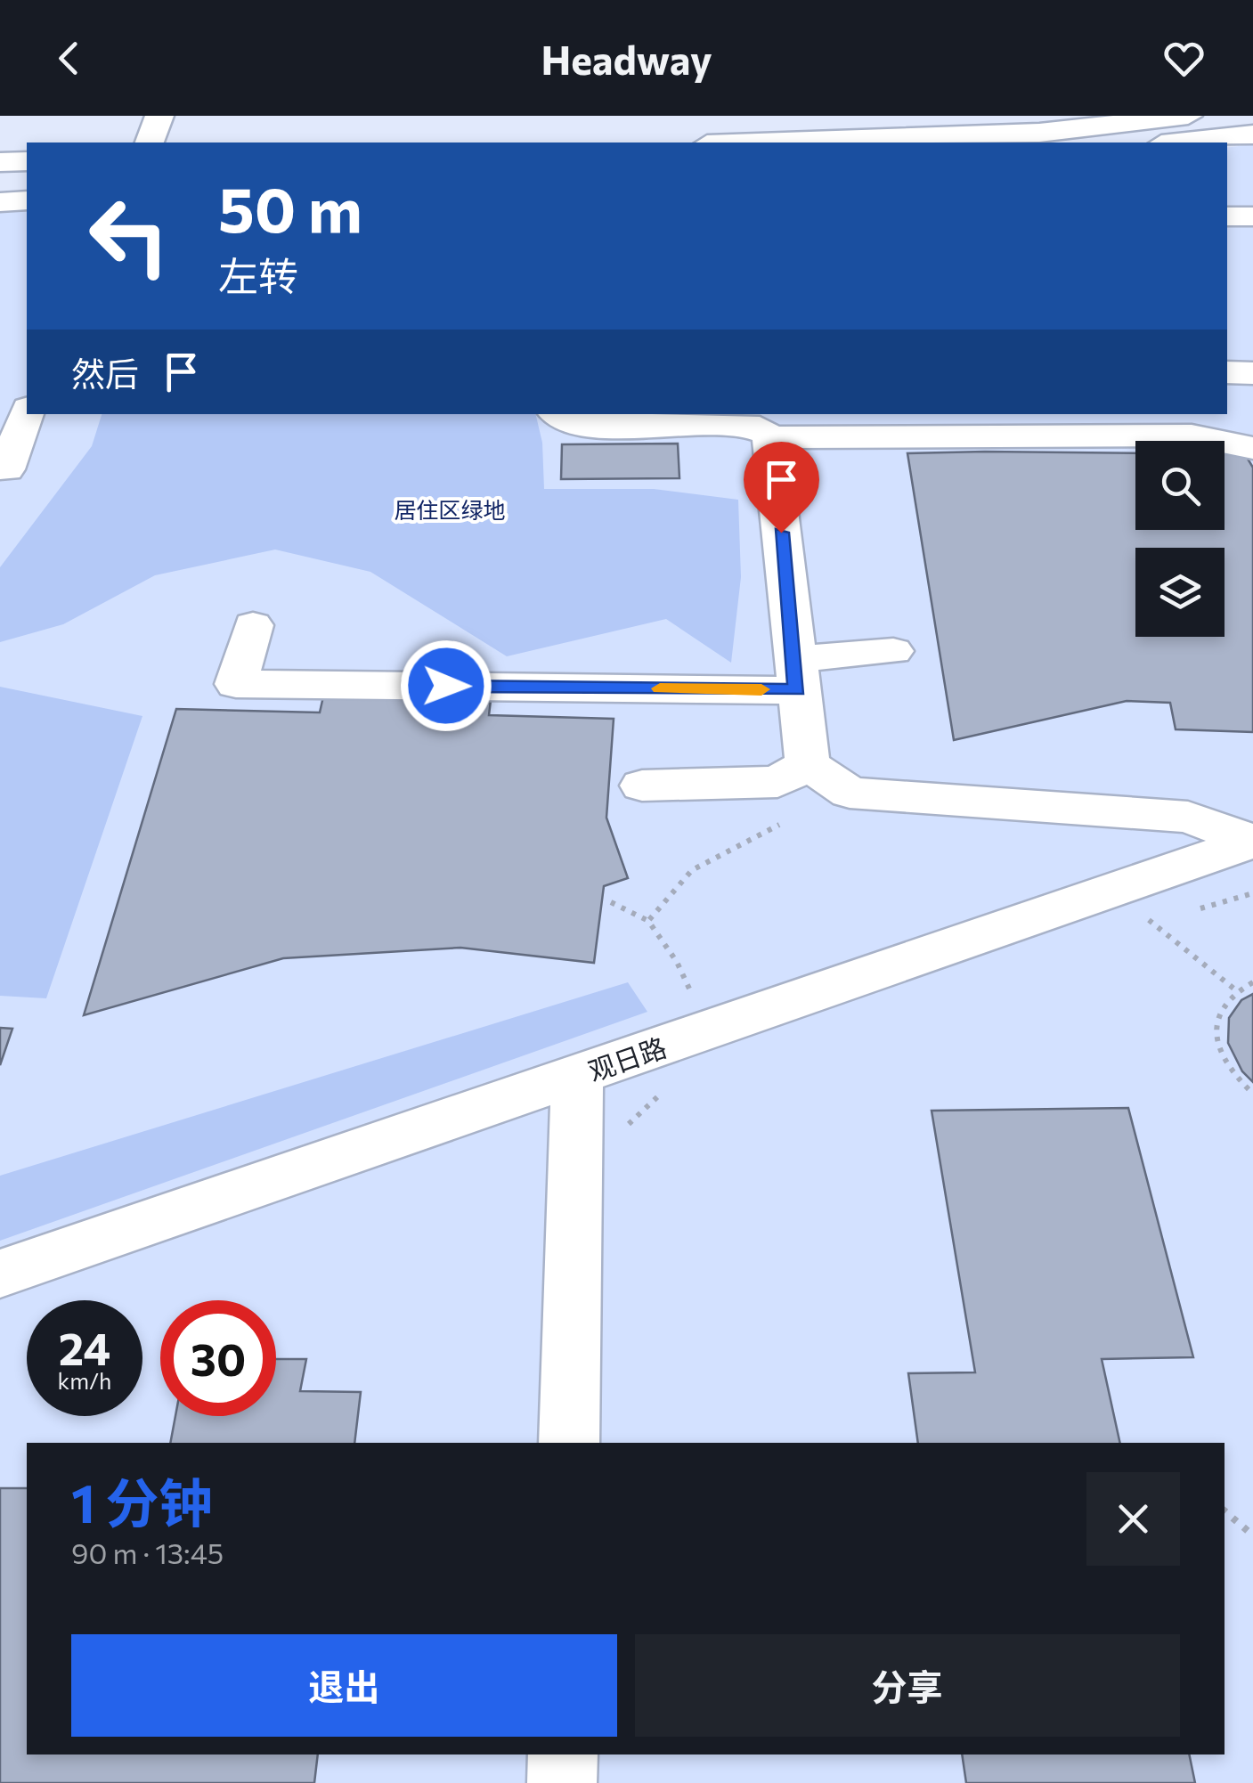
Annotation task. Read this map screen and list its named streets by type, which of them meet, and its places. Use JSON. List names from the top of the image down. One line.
{"streets":{"street":["观日路"]},"parks":["居住区绿地"],"page":{"header":"Headway","turn":["50 m","左转"],"then":"然后","speed":"24 km/h","limit":"30","heading":["1 分钟","90 m · 13:45"],"buttons":["退出","分享"]}}
